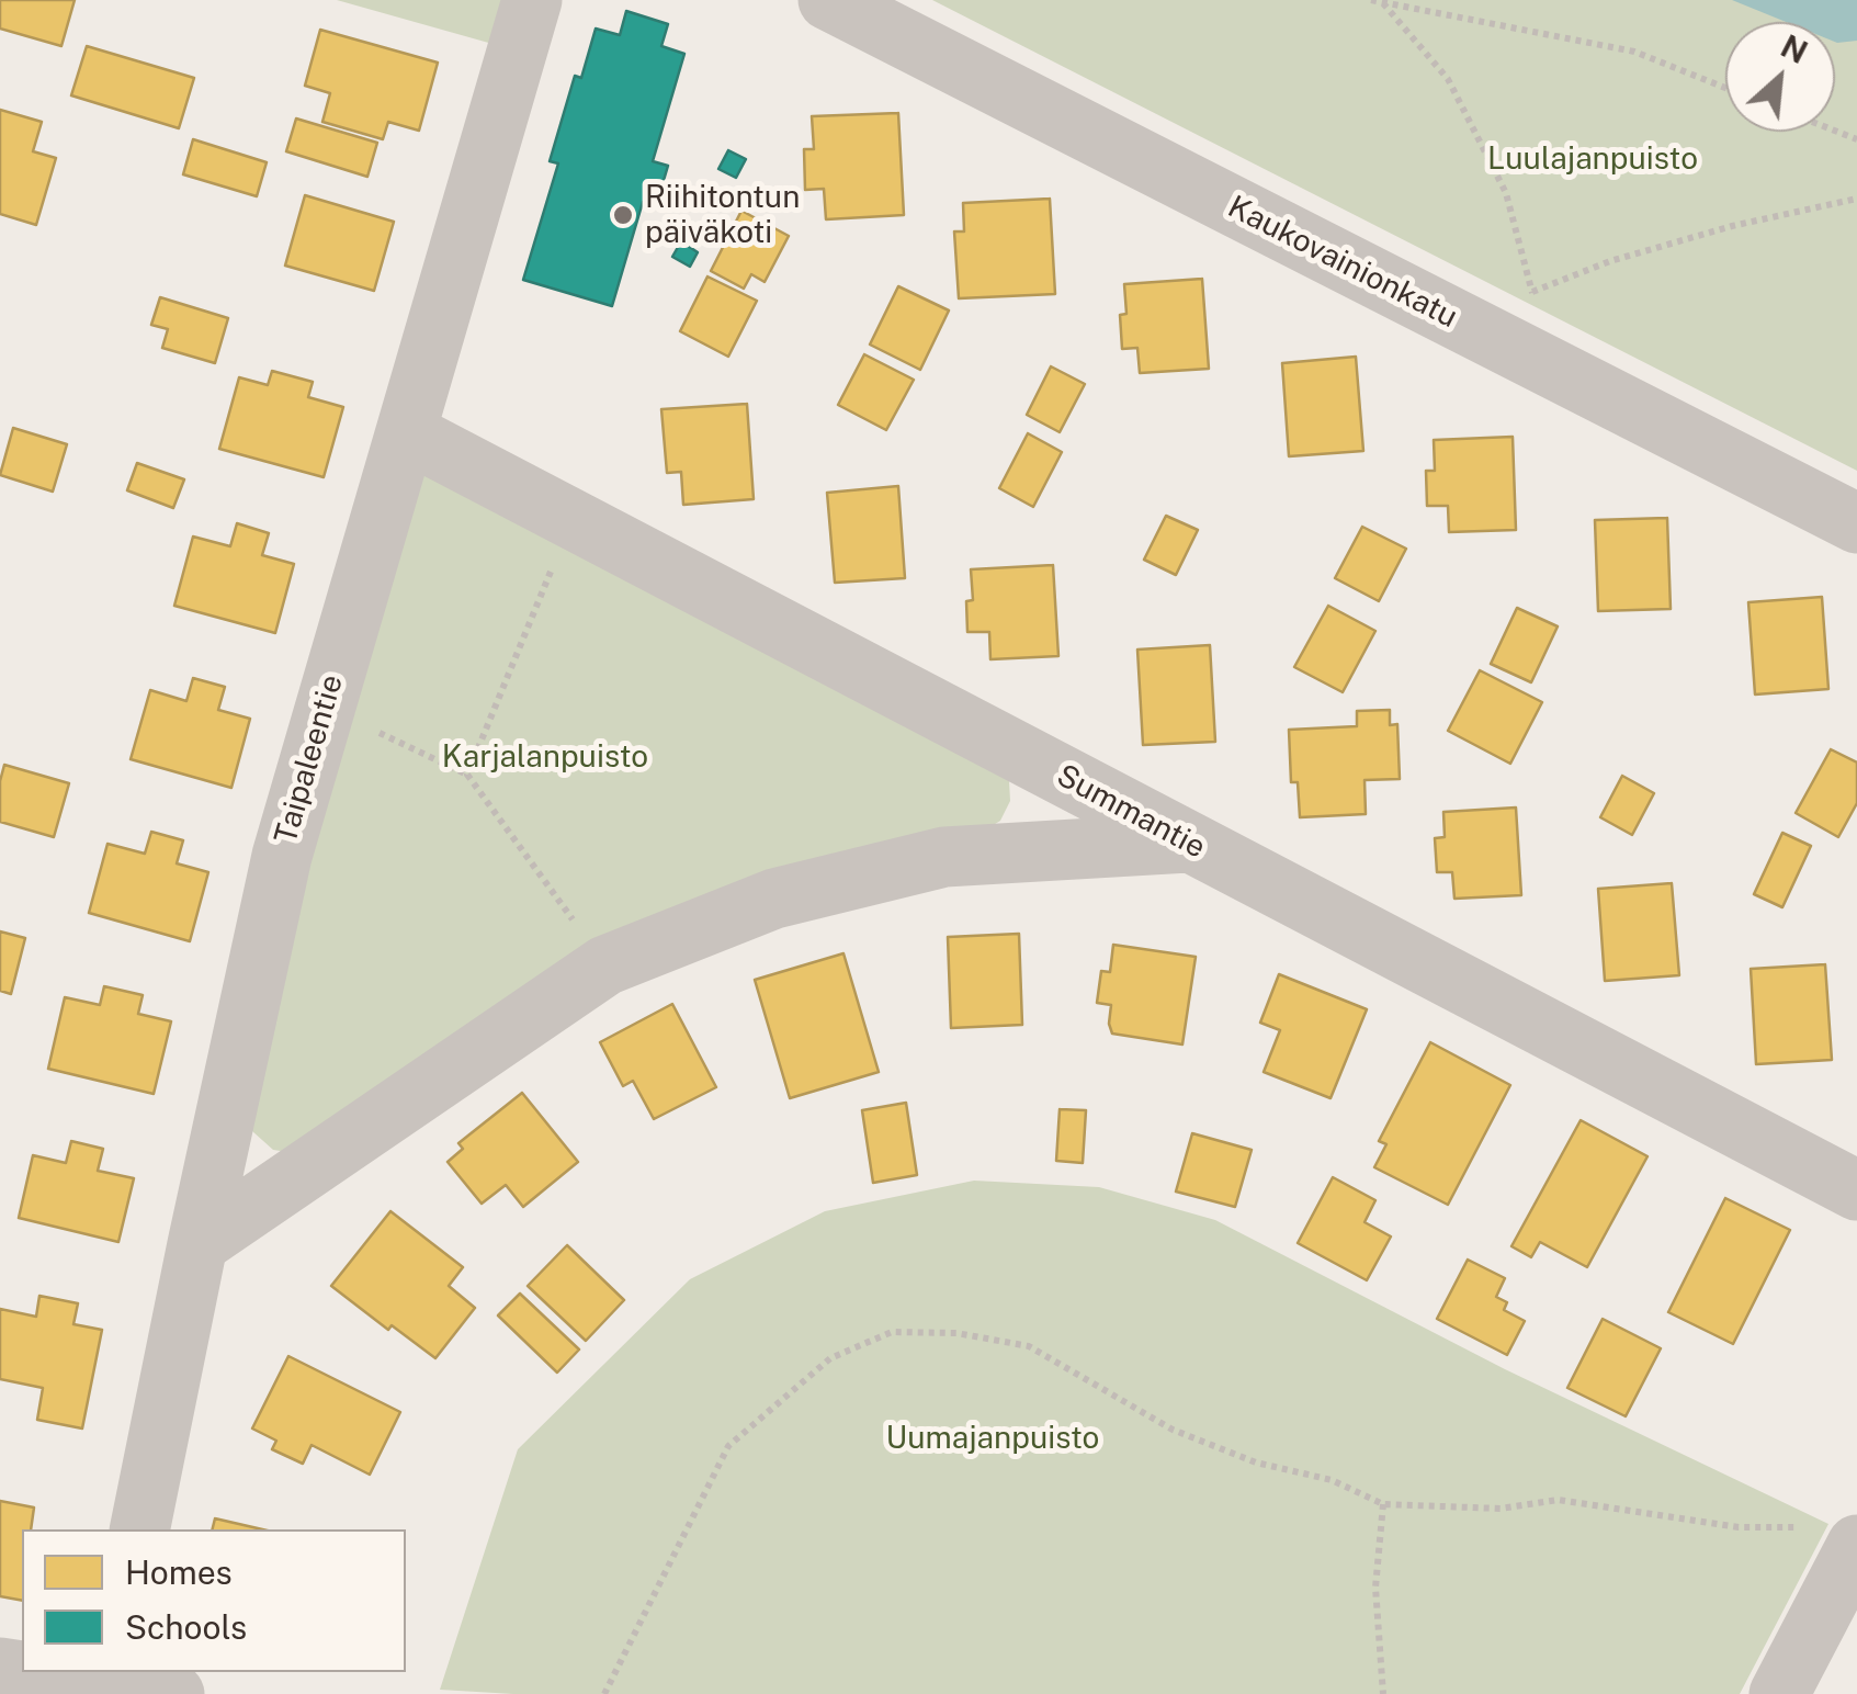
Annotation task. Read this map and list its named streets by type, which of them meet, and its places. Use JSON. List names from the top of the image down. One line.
{"streets":{"street":["Kaukovainionkatu","Taipaleentie","Summantie"]},"crossings":[["Taipaleentie","Summantie"]],"parks":["Luulajanpuisto","Karjalanpuisto","Uumajanpuisto"],"places":["Riihitontun päiväkoti"],"legend":["Homes","Schools"],"north":"top right"}
